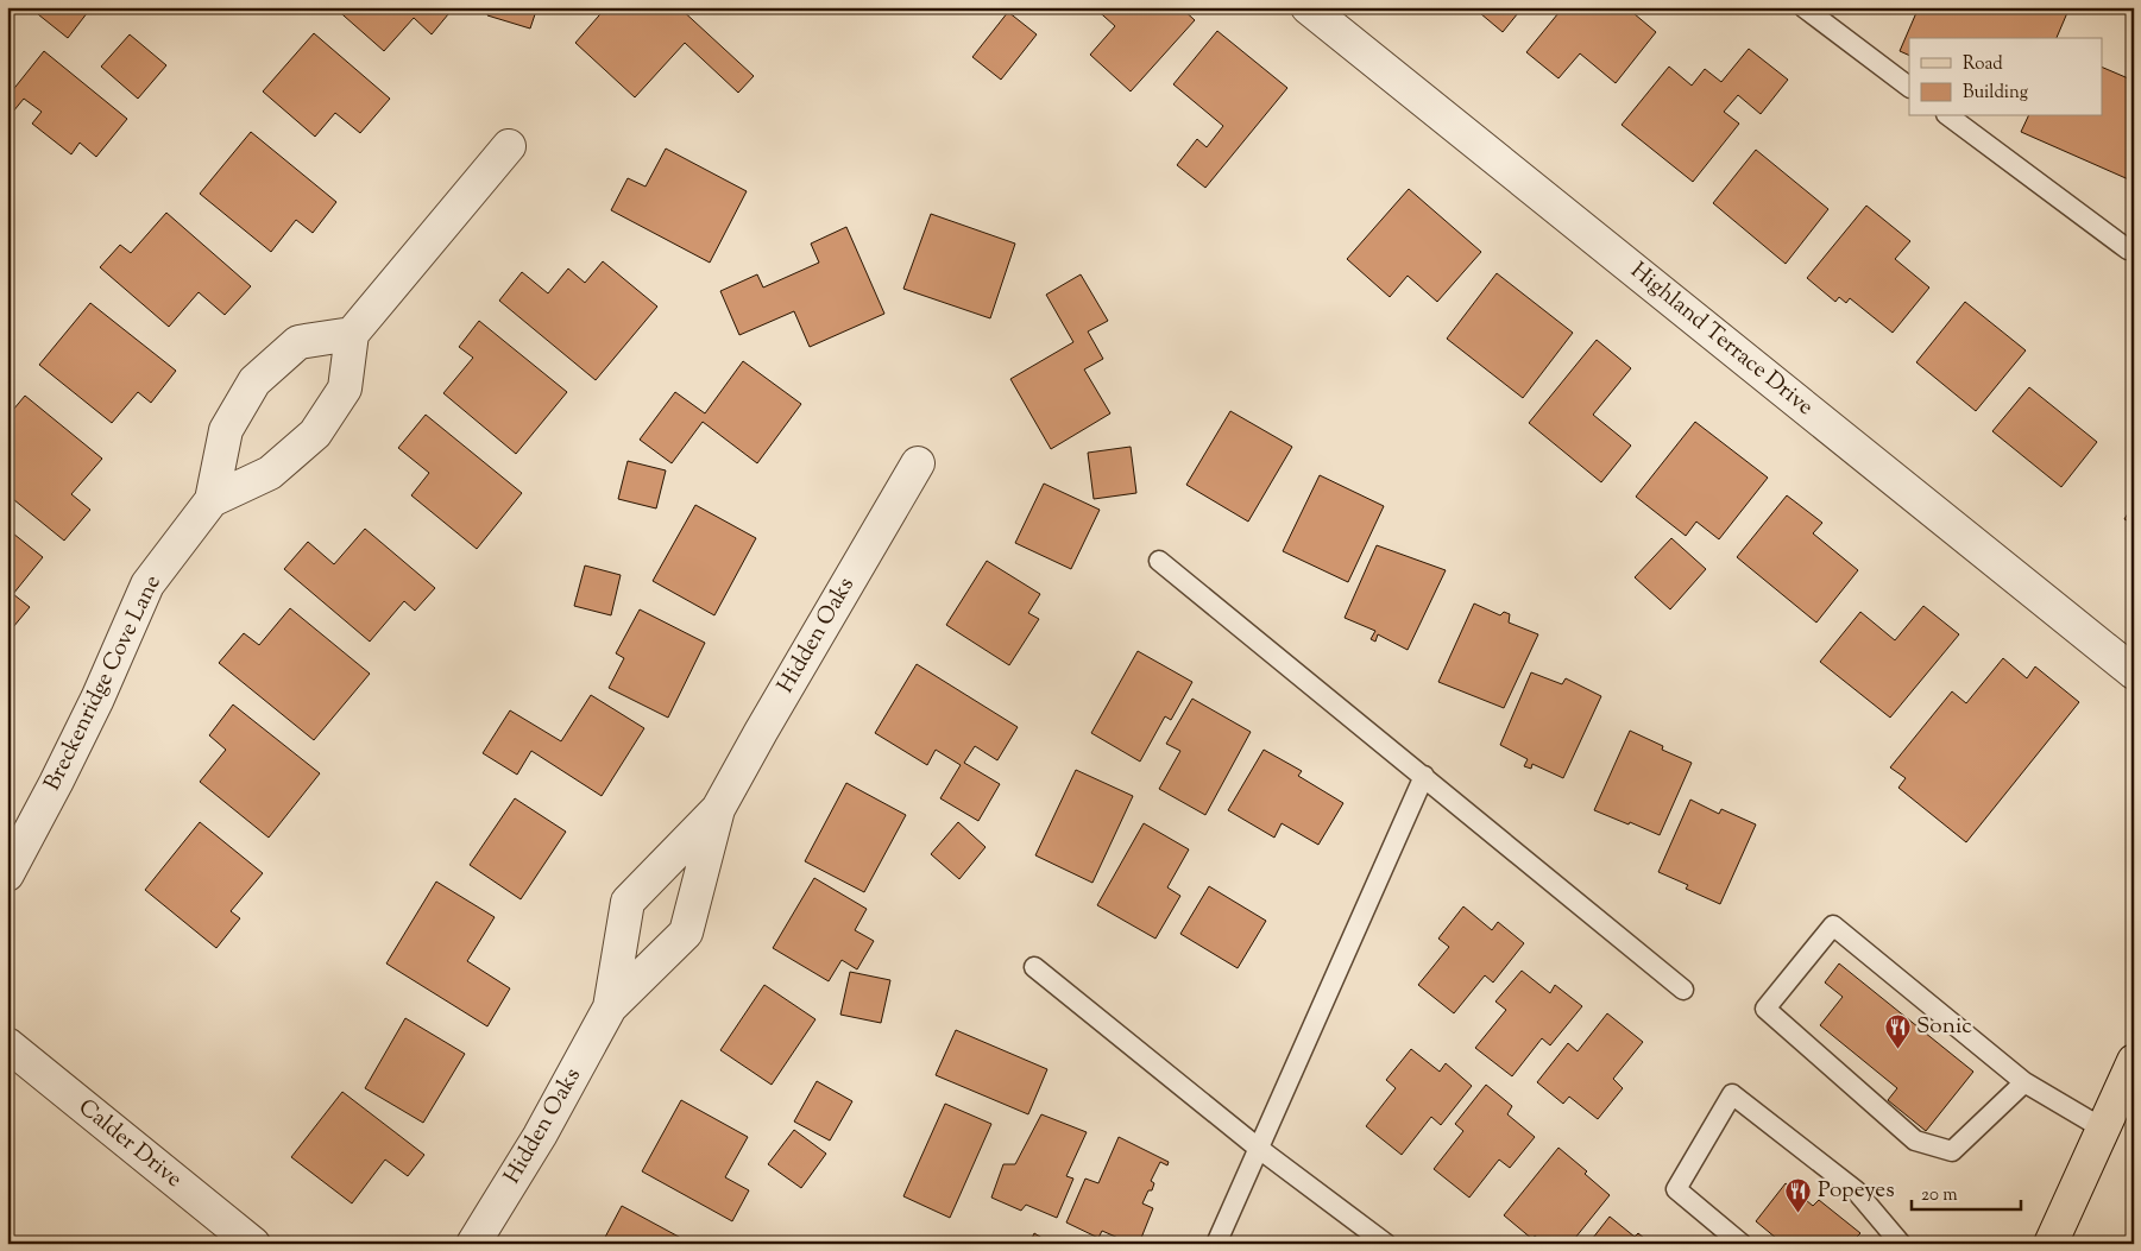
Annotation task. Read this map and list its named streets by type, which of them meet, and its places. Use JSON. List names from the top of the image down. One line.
{"streets":{"street":["Highland Terrace Drive","Hidden Oaks","Breckenridge Cove Lane","Calder Drive"]},"places":{"restaurant":["Sonic","Popeyes"]},"legend":["Road","Building"],"scale_bar":"20 m"}
